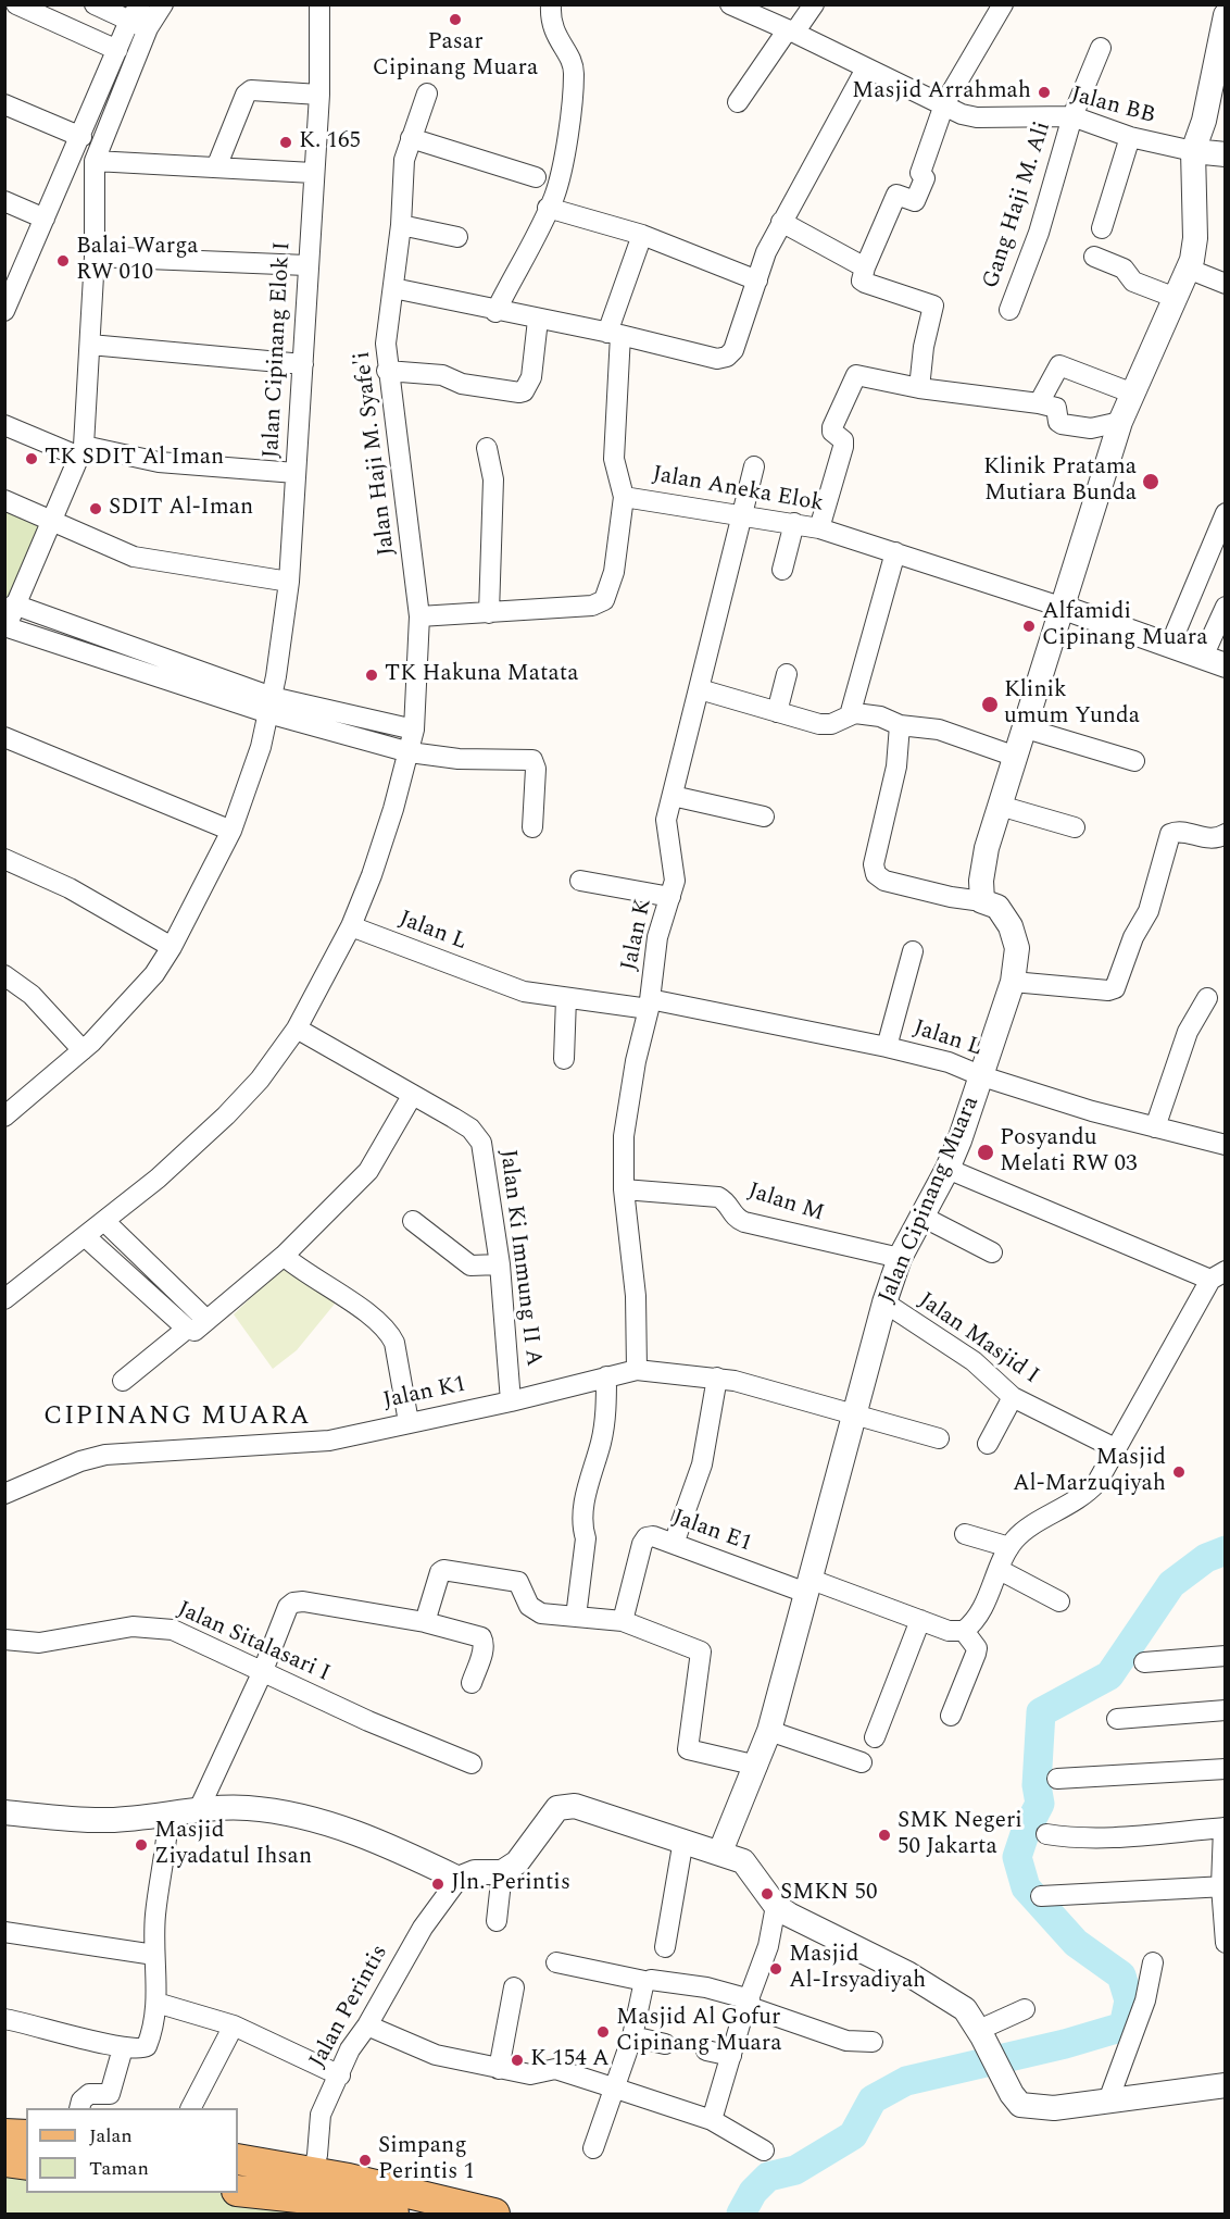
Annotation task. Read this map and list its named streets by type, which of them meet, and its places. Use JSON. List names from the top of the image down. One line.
{"streets":{"street":["Jalan BB","Gang Haji M. Ali","Jalan Cipinang Elok I","Jalan Haji M. Syafe'i","Jalan Aneka Elok","Jalan L","Jalan K","Jalan Cipinang Muara","Jalan M","Jalan Ki Immung II A","Jalan Masjid I","Jalan K1","Jalan E1","Jalan Sitalasari I","Jalan Perintis"]},"crossings":[["Jalan BB","Gang Haji M. Ali"],["Jalan Haji M. Syafe'i","Jalan Aneka Elok"],["Jalan Aneka Elok","Jalan K"],["Jalan L","Jalan K"],["Jalan L","Jalan Cipinang Muara"],["Jalan K","Jalan M"],["Jalan K","Jalan K1"],["Jalan Cipinang Muara","Jalan M"],["Jalan Cipinang Muara","Jalan Masjid I"],["Jalan Cipinang Muara","Jalan K1"],["Jalan Cipinang Muara","Jalan E1"],["Jalan Ki Immung II A","Jalan K1"]],"districts":["CIPINANG MUARA"],"places":["Pasar Cipinang Muara","Masjid Arrahmah","K. 165","Balai Warga RW 010","TK SDIT Al Iman","Klinik Pratama Mutiara Bunda","SDIT Al-Iman","Alfamidi Cipinang Muara","TK Hakuna Matata","Klinik umum Yunda","Posyandu Melati RW 03","Masjid Al-Marzuqiyah","SMK Negeri 50 Jakarta","Masjid Ziyadatul Ihsan","Jln. Perintis","SMKN 50","Masjid Al-Irsyadiyah","Masjid Al Gofur Cipinang Muara","K 154 A","Simpang Perintis 1"],"legend":["Jalan","Taman"]}
